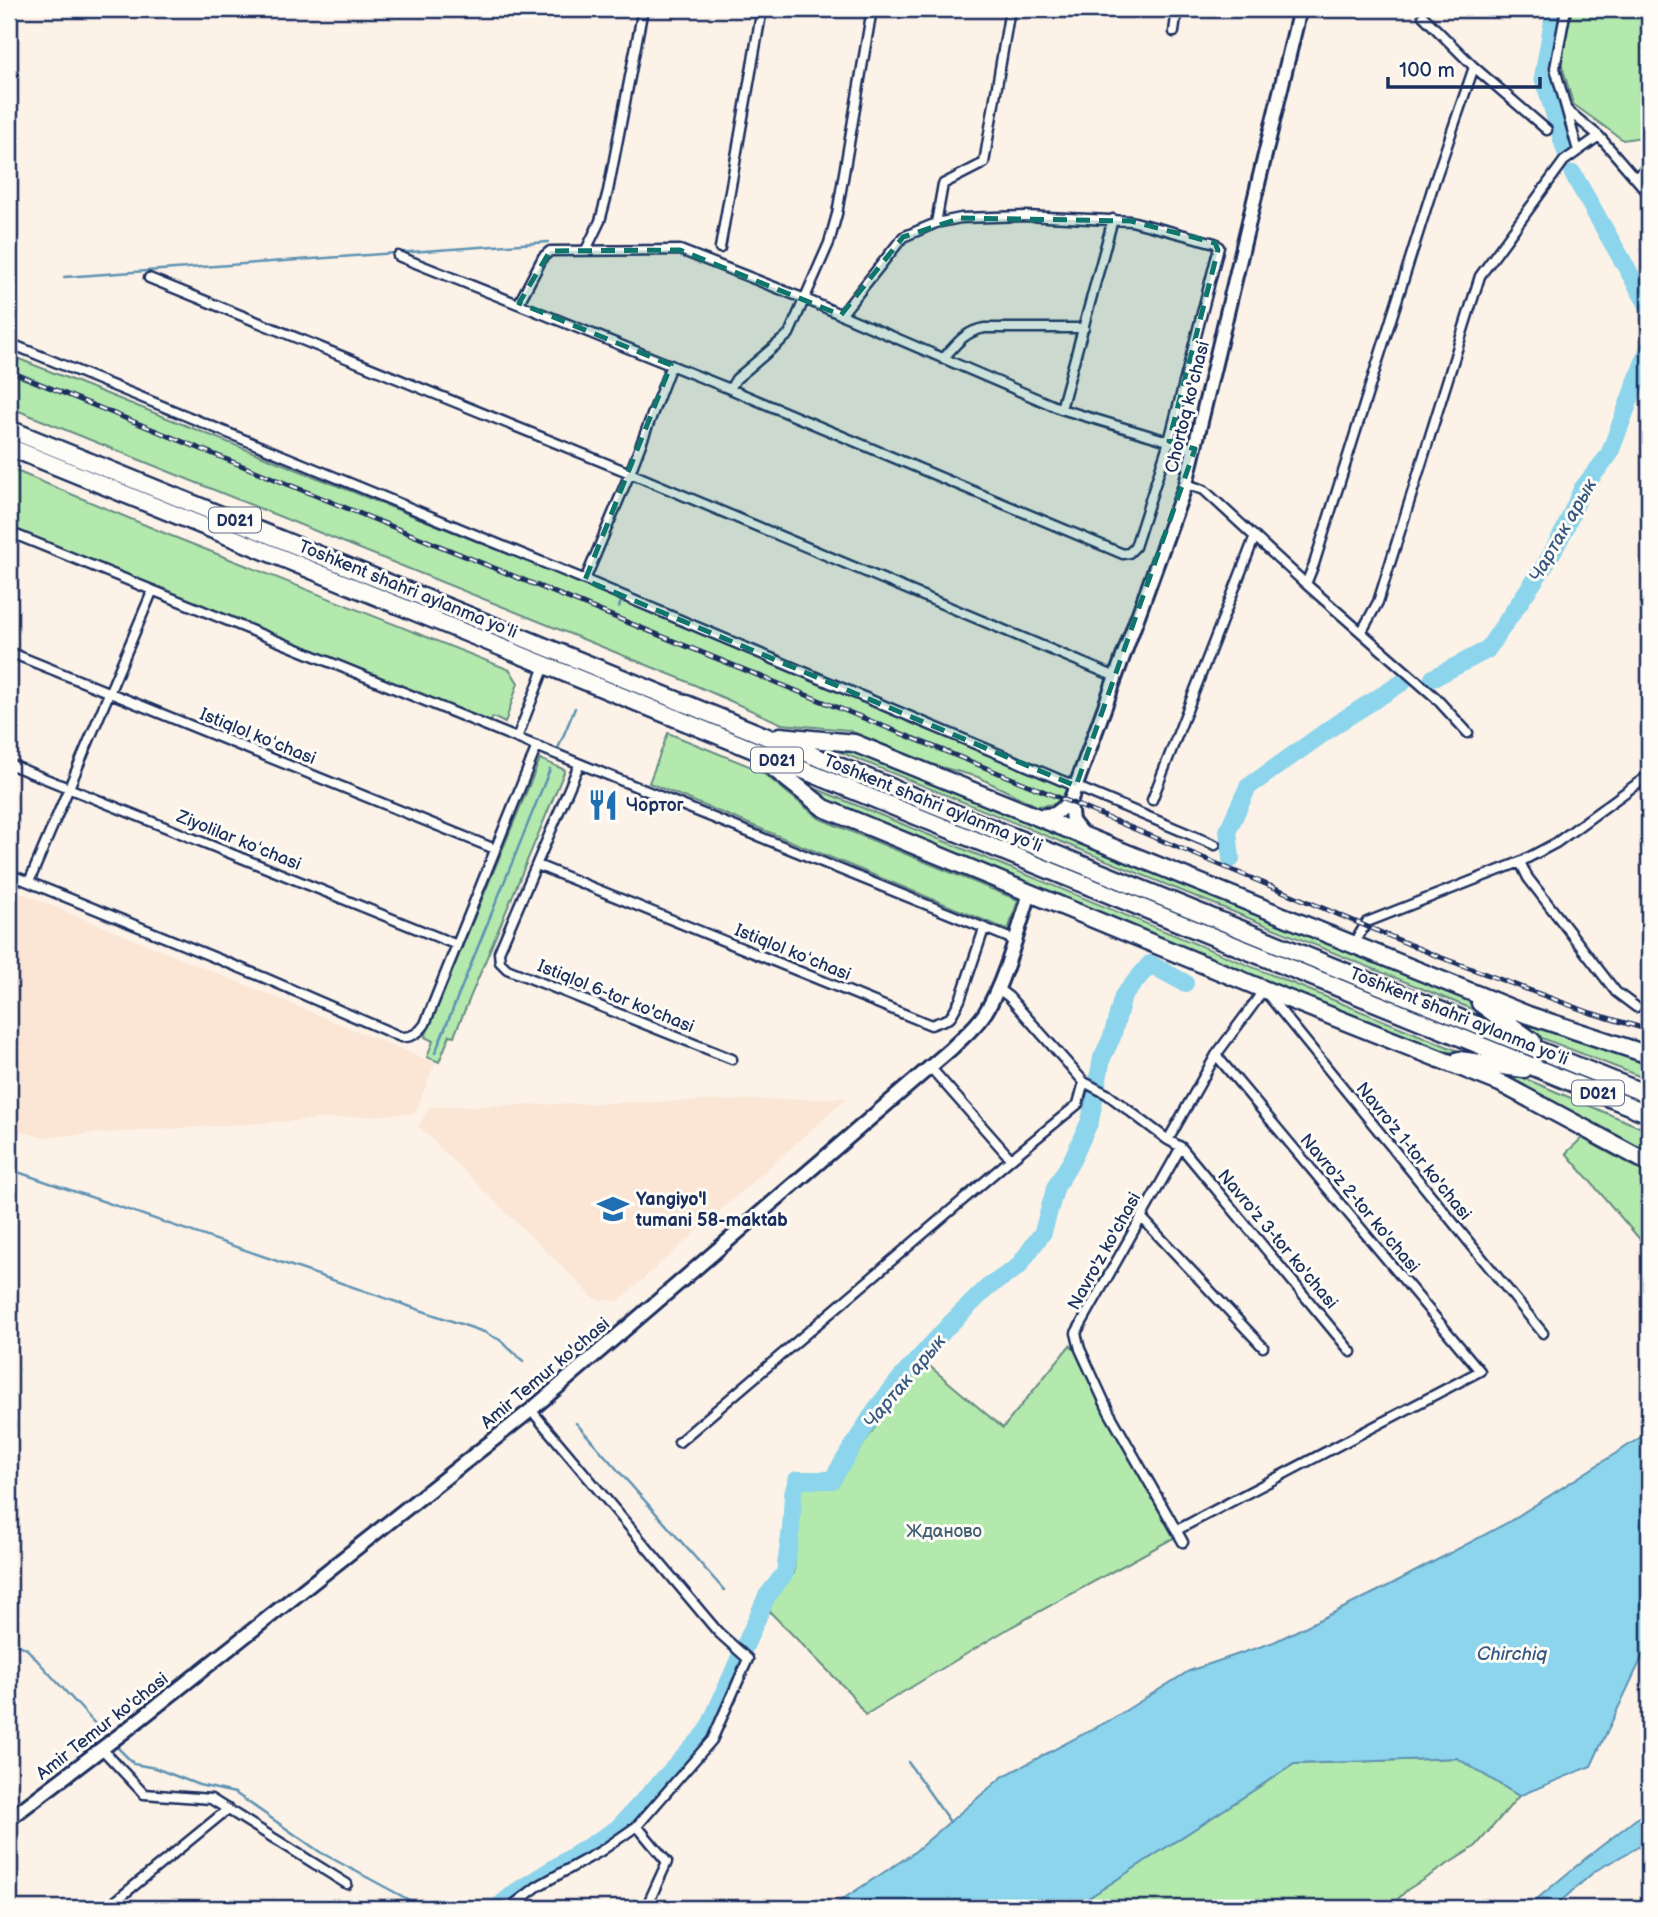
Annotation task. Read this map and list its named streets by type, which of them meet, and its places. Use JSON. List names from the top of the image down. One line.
{"streets":{"highway":["D021","Toshkent shahri aylanma yoʻli"],"main road":["Chortoq ko'chasi","Amir Temur ko'chasi"],"street":["Istiqlol koʻchasi","Ziyolilar koʻchasi","Istiqlol 6-tor ko'chasi","Navro'z 1-tor ko'chasi","Navro'z 2-tor ko'chasi","Navro'z 3-tor ko'chasi","Navro'z ko'chasi"]},"crossings":[["Istiqlol koʻchasi","Istiqlol 6-tor ko'chasi"],["Navro'z 2-tor ko'chasi","Navro'z ko'chasi"],["Navro'z 3-tor ko'chasi","Navro'z ko'chasi"]],"water":["Чартак арык","Chirchiq"],"parks":["Жданово"],"places":{"restaurant":["Чортог"],"school or university":["Yangiyo'l tumani 58-maktab"]},"scale_bar":"100 m"}
